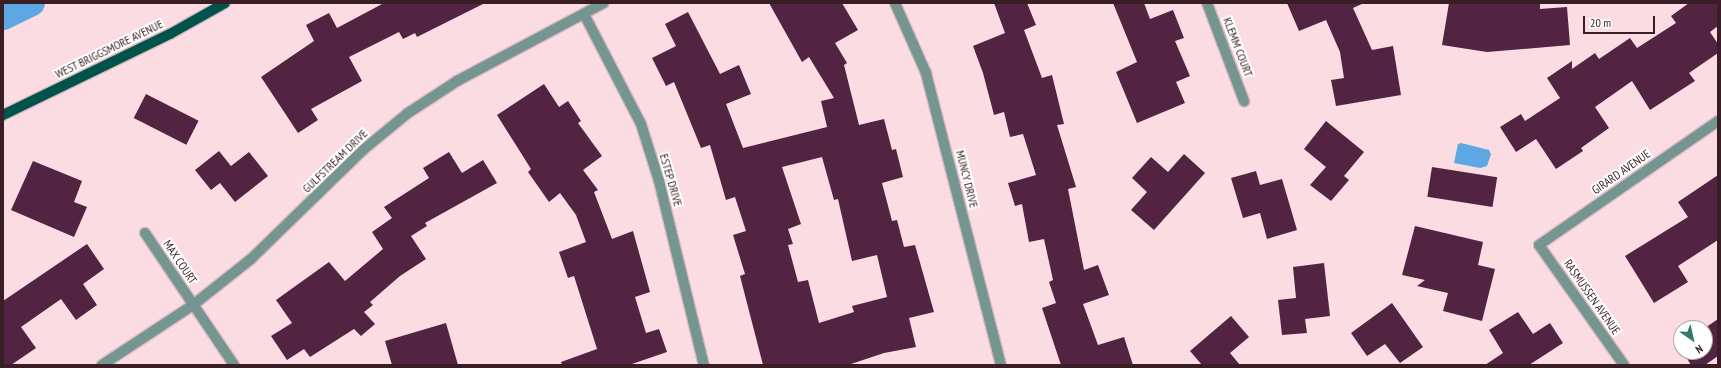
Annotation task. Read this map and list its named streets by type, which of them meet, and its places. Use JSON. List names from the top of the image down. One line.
{"streets":{"main road":["WEST BRIGGSMORE AVENUE"],"street":["KLEMM COURT","GULFSTREAM DRIVE","GIRARD AVENUE","MUNCY DRIVE","ESTEP DRIVE","MAX COURT","RASMUSSEN AVENUE"]},"crossings":[["GULFSTREAM DRIVE","ESTEP DRIVE"],["GULFSTREAM DRIVE","MAX COURT"],["GIRARD AVENUE","RASMUSSEN AVENUE"]],"scale_bar":"20 m","north":"bottom right"}
